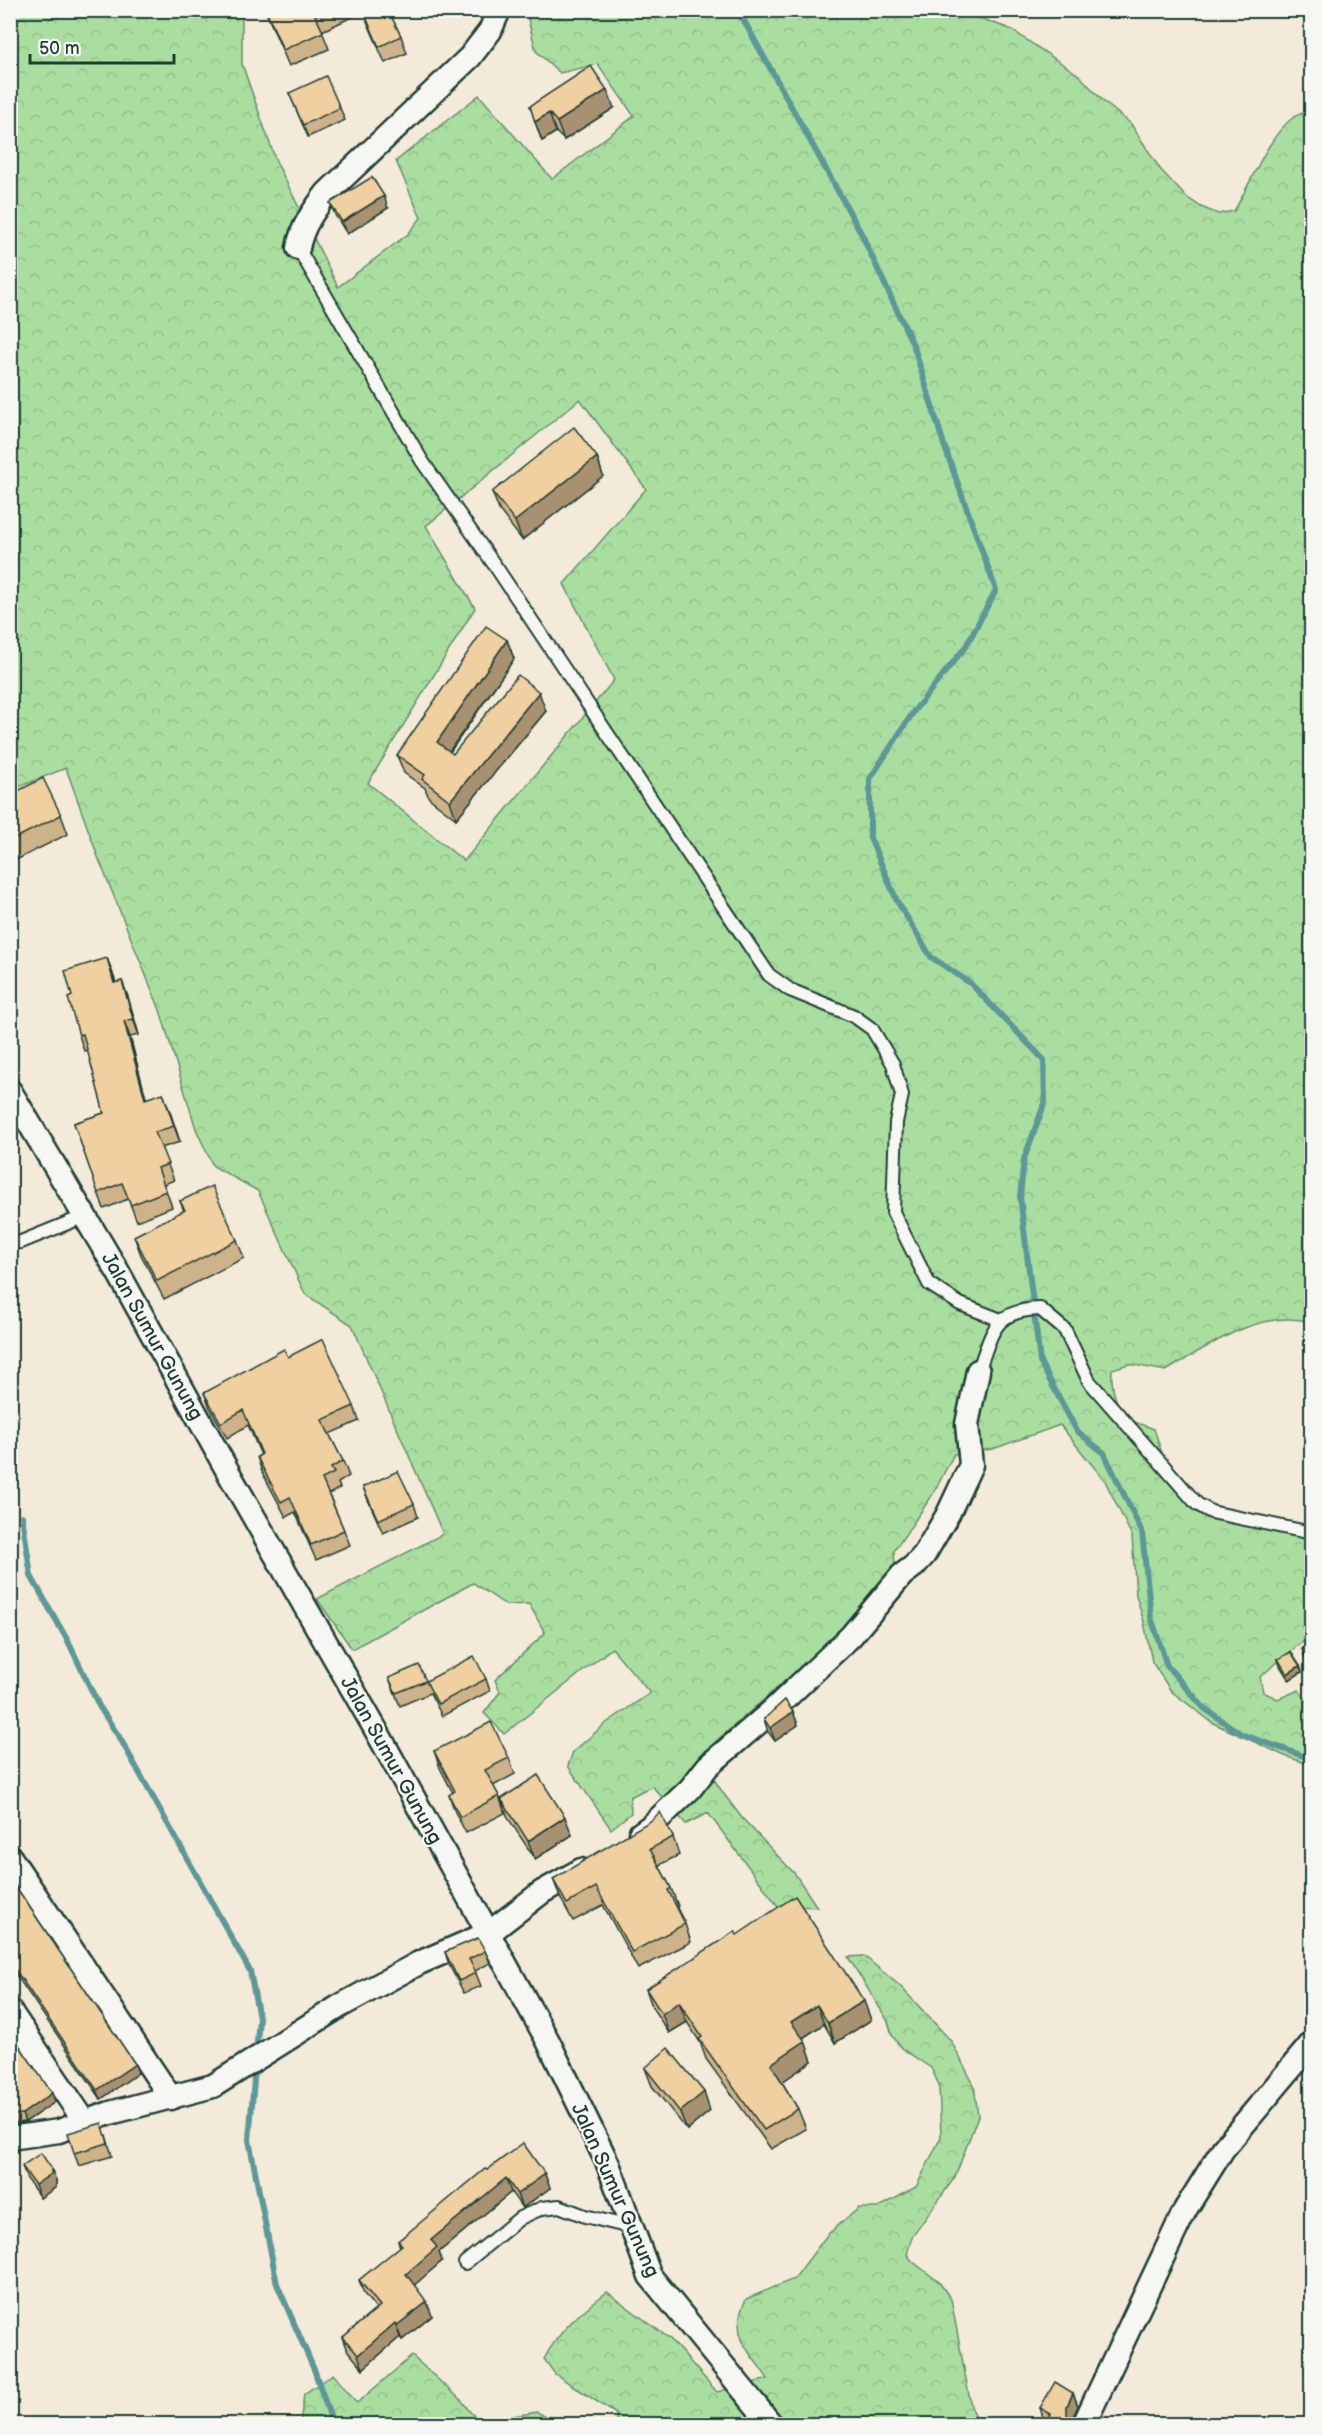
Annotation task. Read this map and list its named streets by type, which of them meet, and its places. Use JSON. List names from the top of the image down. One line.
{"streets":{"street":["Jalan Sumur Gunung"]},"scale_bar":"50 m"}
